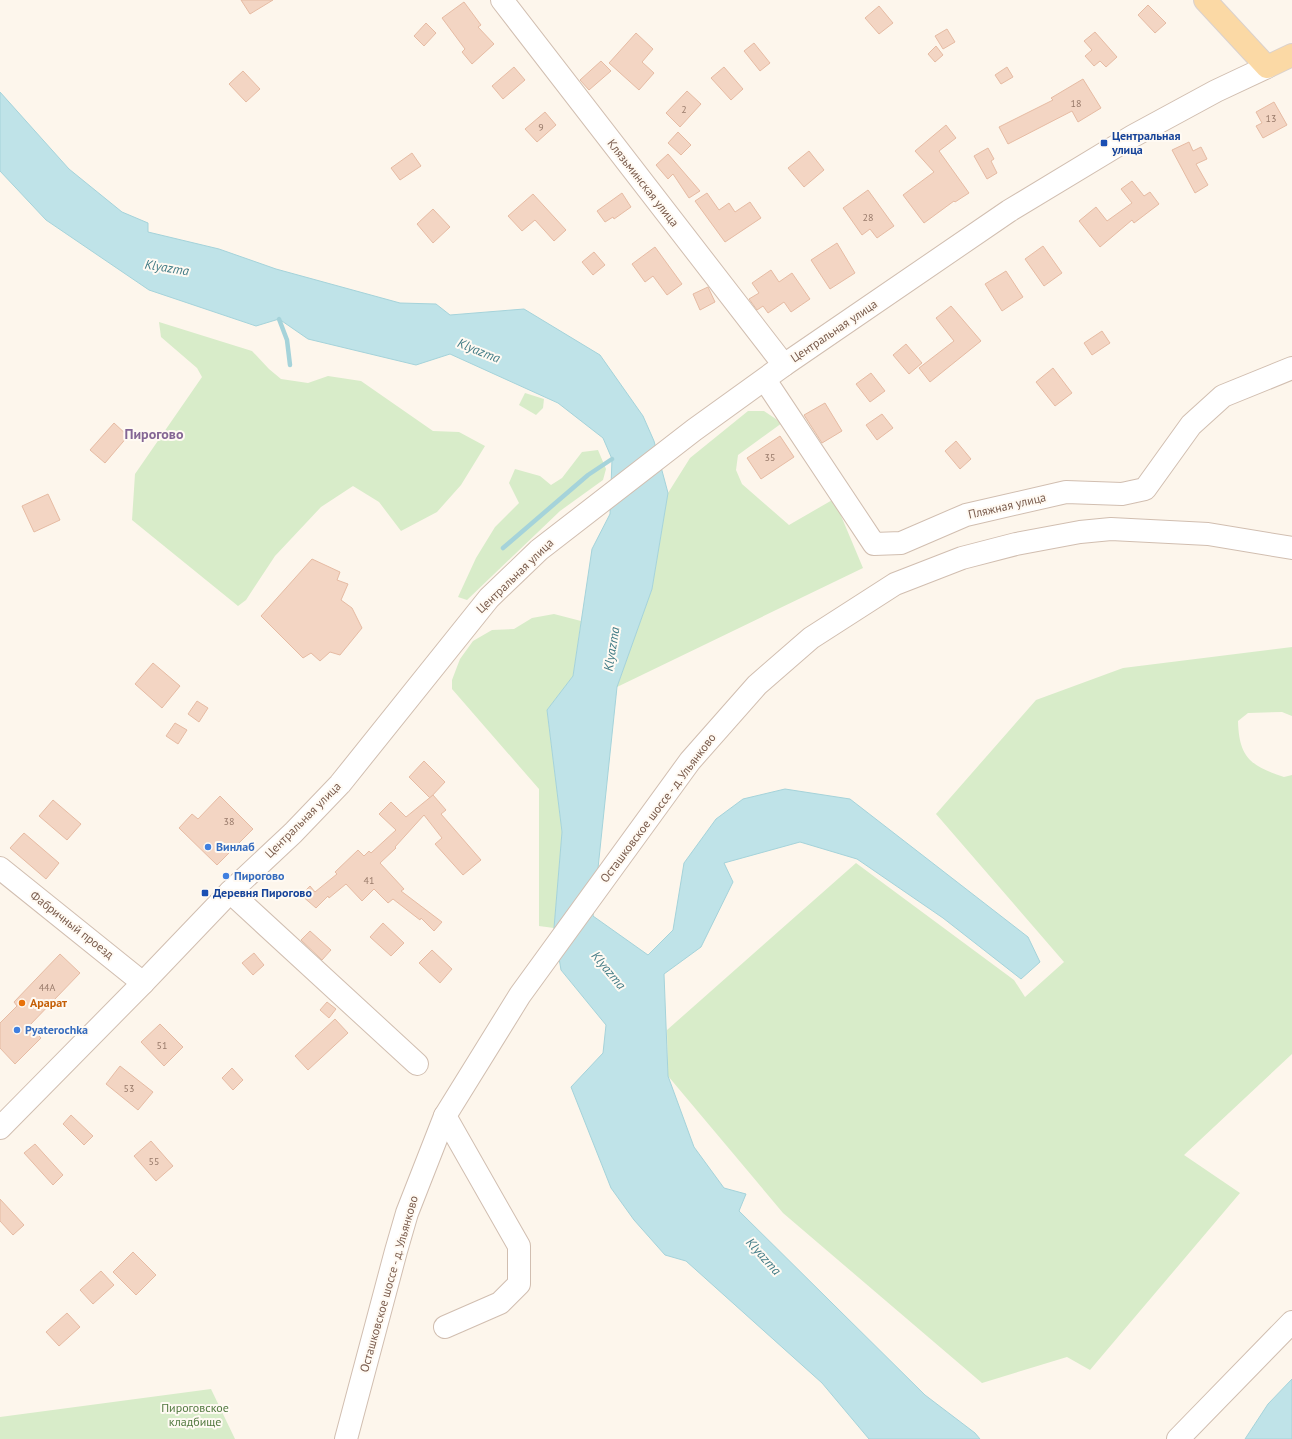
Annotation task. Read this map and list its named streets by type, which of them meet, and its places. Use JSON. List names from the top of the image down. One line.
{"streets":{"street":["Клязьминская улица","Центральная улица","Пляжная улица","Осташковское шоссе - д. Ульянково","Фабричный проезд"]},"crossings":[["Клязьминская улица","Центральная улица"],["Центральная улица","Пляжная улица"],["Центральная улица","Фабричный проезд"]],"districts":["Пирогово"],"water":["Klyazma"],"parks":["Пироговское кладбище"],"places":{"transit":["Центральная улица","Деревня Пирогово"],"other":["Винлаб","Пирогово","Арарат","Pyaterochka"]},"house_numbers":["18","2","13","9","28","35","38","41","44А","51","53","55"]}
